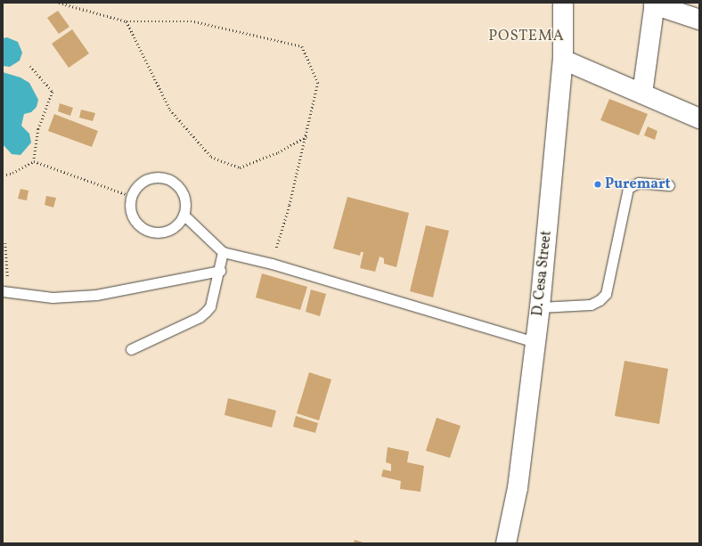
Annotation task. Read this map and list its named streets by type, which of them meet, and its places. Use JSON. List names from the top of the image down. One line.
{"streets":{"street":["D. Cesa Street"]},"districts":["POSTEMA"],"places":["Puremart"]}
